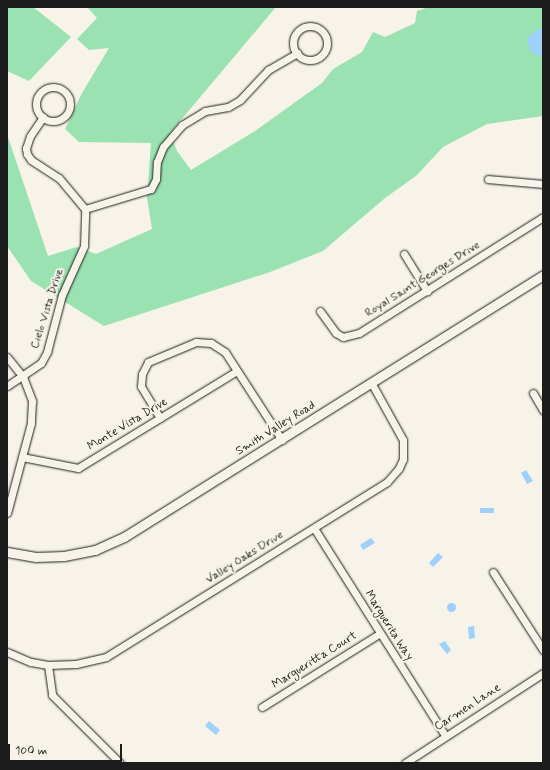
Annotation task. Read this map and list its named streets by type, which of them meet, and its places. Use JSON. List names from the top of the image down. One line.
{"streets":{"main road":["Smith Valley Road"],"street":["Royal Saint Georges Drive","Cielo Vista Drive","Monte Vista Drive","Valley Oaks Drive","Marguerita Way","Margueritta Court","Carmen Lane"]},"crossings":[["Smith Valley Road","Valley Oaks Drive"],["Valley Oaks Drive","Marguerita Way"],["Marguerita Way","Margueritta Court"],["Marguerita Way","Carmen Lane"]],"scale_bar":"100 m"}
